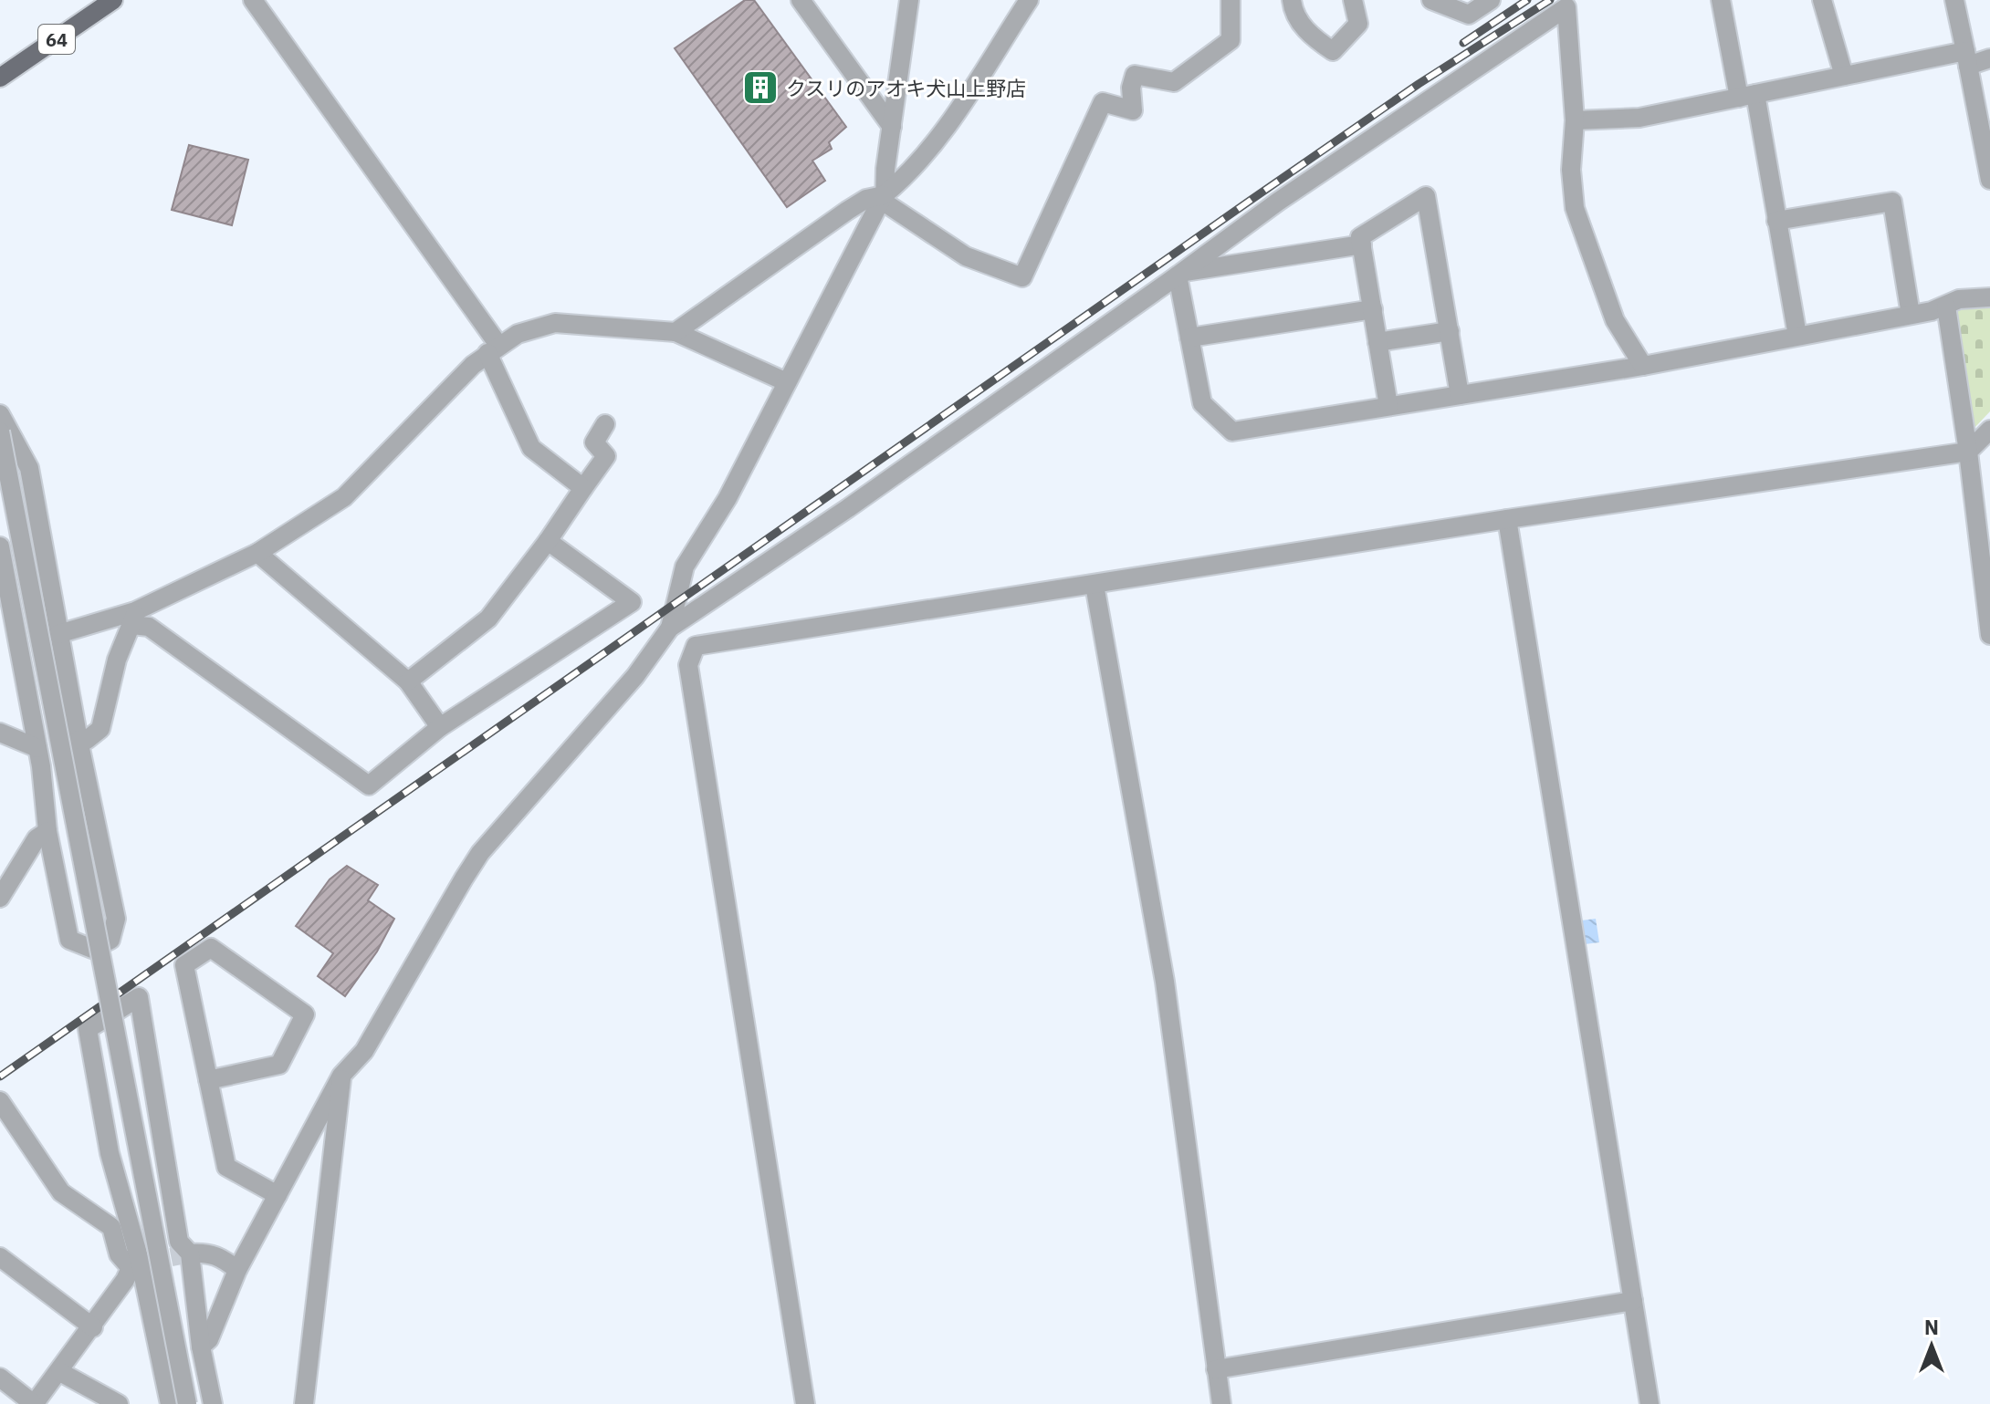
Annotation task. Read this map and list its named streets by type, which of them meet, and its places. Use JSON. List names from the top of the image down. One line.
{"streets":{"main road":["64"]},"places":{"building":["クスリのアオキ犬山上野店"]},"north":"top"}
